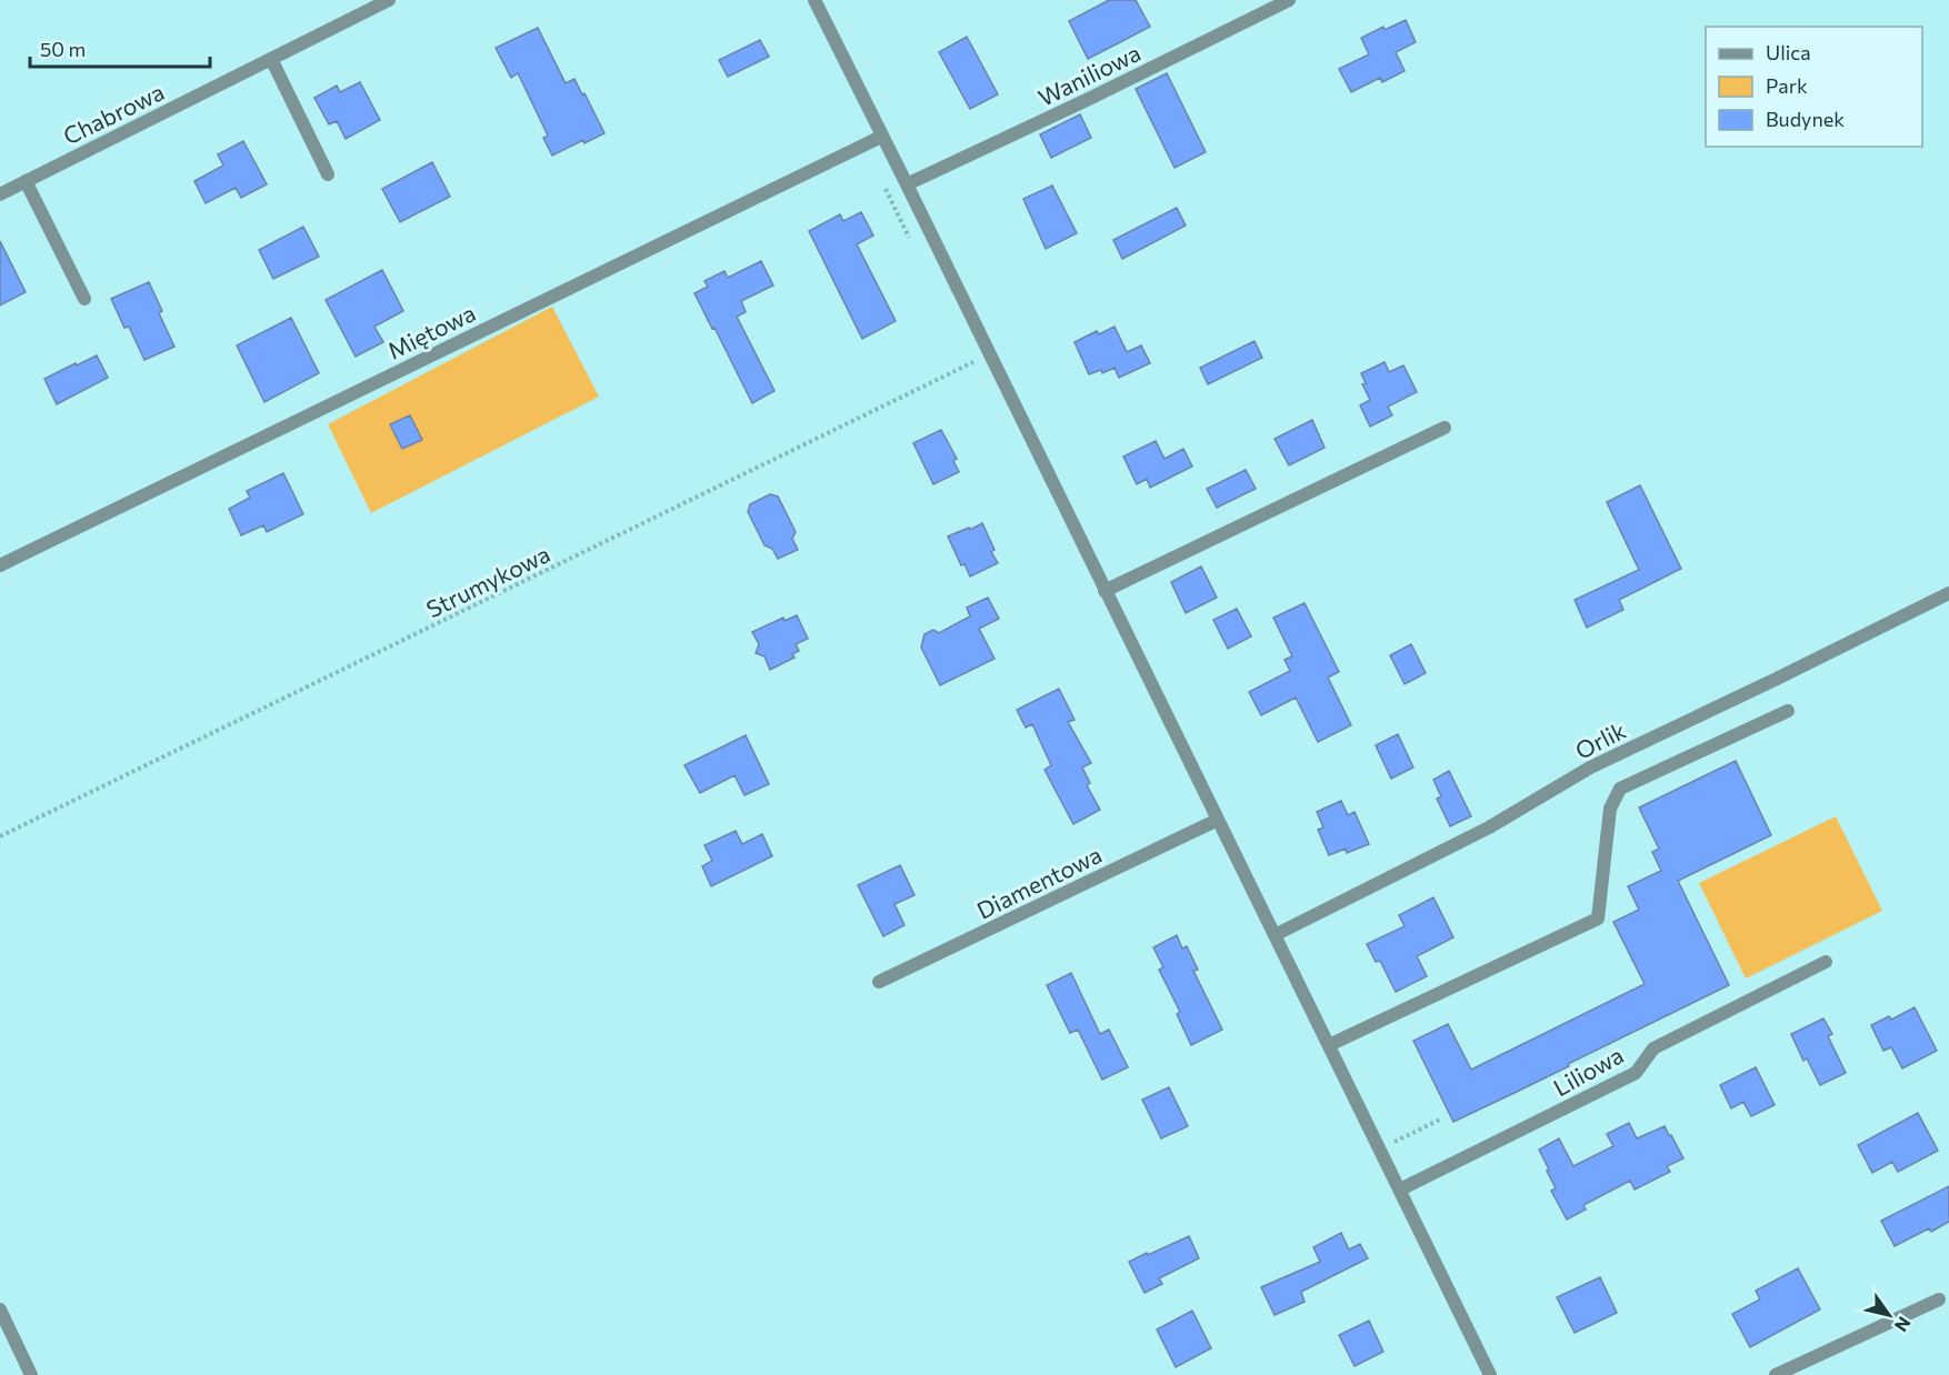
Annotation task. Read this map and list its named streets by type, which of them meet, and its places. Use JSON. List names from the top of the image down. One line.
{"streets":{"street":["Waniliowa","Chabrowa","Miętowa","Orlik","Diamentowa","Liliowa"],"path":["Strumykowa"]},"legend":["Ulica","Park","Budynek"],"scale_bar":"50 m","north":"bottom right"}
